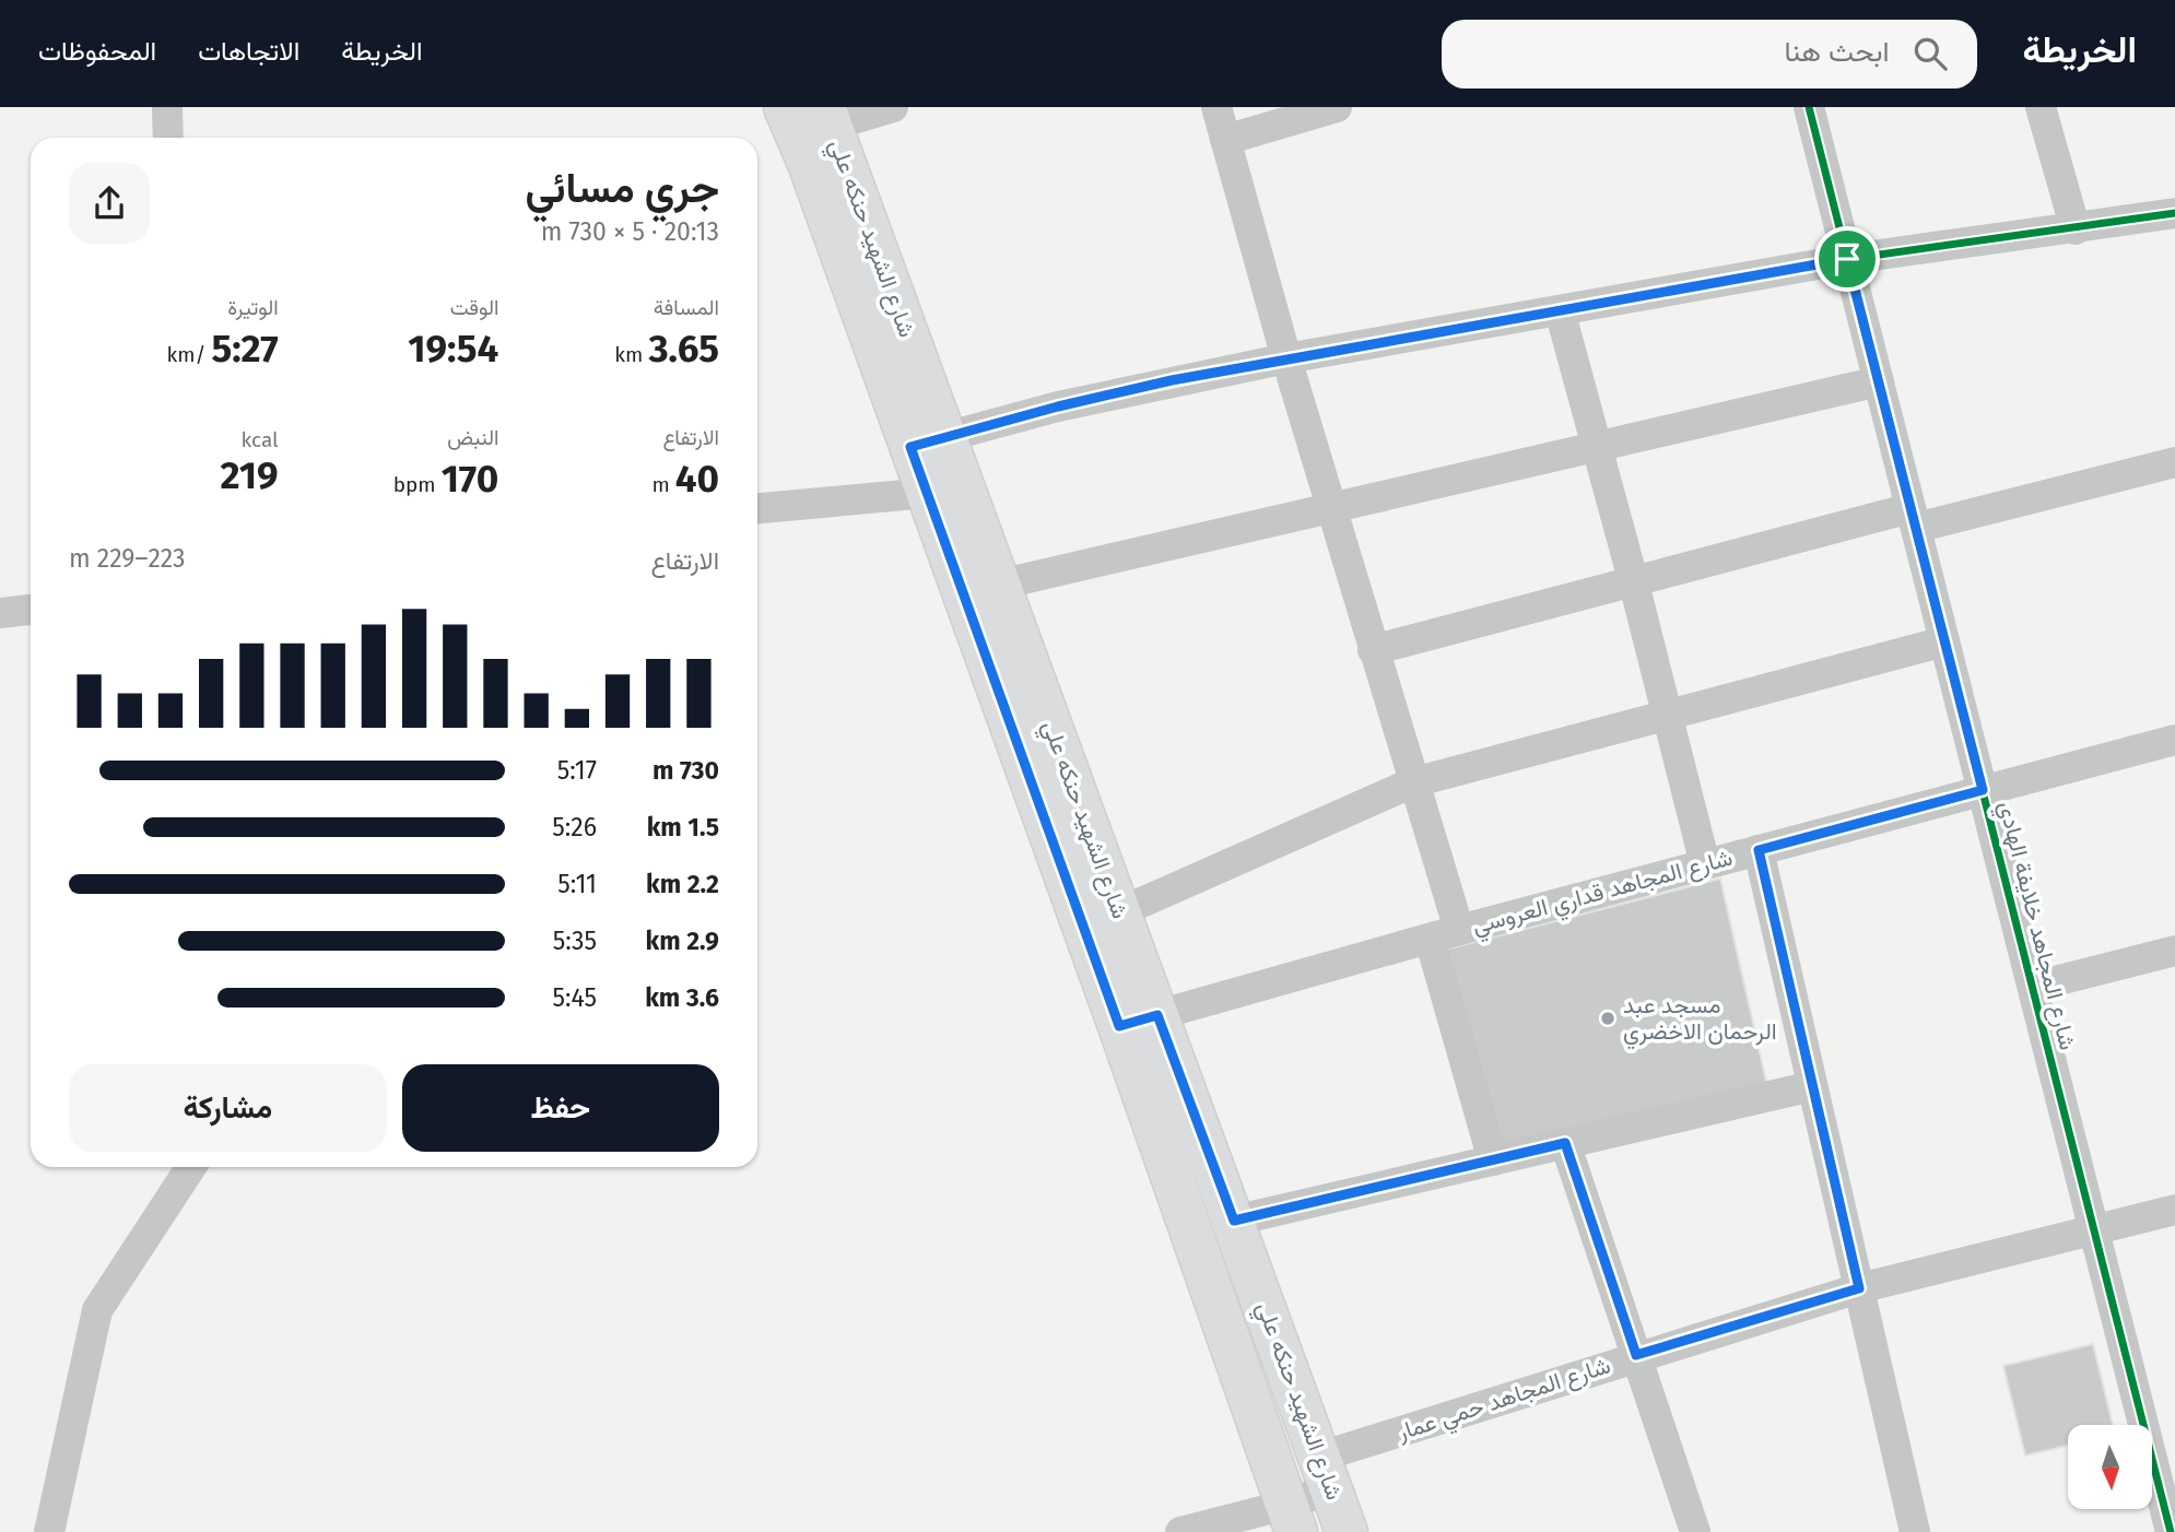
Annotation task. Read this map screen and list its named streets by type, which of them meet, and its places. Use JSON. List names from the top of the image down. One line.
{"streets":{"main road":["شارع الشهيد حنكه علي"],"street":["شارع المجاهد قداري العروسي","شارع المجاهد خلايفة الهادي","شارع المجاهد حمي عمار"]},"crossings":[["شارع الشهيد حنكه علي","شارع المجاهد قداري العروسي"],["شارع الشهيد حنكه علي","شارع المجاهد حمي عمار"],["شارع المجاهد قداري العروسي","شارع المجاهد خلايفة الهادي"],["شارع المجاهد خلايفة الهادي","شارع المجاهد حمي عمار"]],"places":["مسجد عبد الرحمان الاخضري"],"north":"bottom","page":{"header":"الخريطة","search":"ابحث هنا","nav":["الخريطة","الاتجاهات","المحفوظات"],"heading":["جري مسائي","20:13 · 5 × 730 m"],"stats":[["المسافة","3.65 km"],["الوقت","19:54"],["الوتيرة","5:27 /km"],["الارتفاع","40 m"],["النبض","170 bpm"],["kcal","219"]],"chart":["الارتفاع","223–229 m"],"list":[{"name":"730 m","note":"5:17"},{"name":"1.5 km","note":"5:26"},{"name":"2.2 km","note":"5:11"},{"name":"2.9 km","note":"5:35"},{"name":"3.6 km","note":"5:45"}],"buttons":["حفظ","مشاركة"]}}
